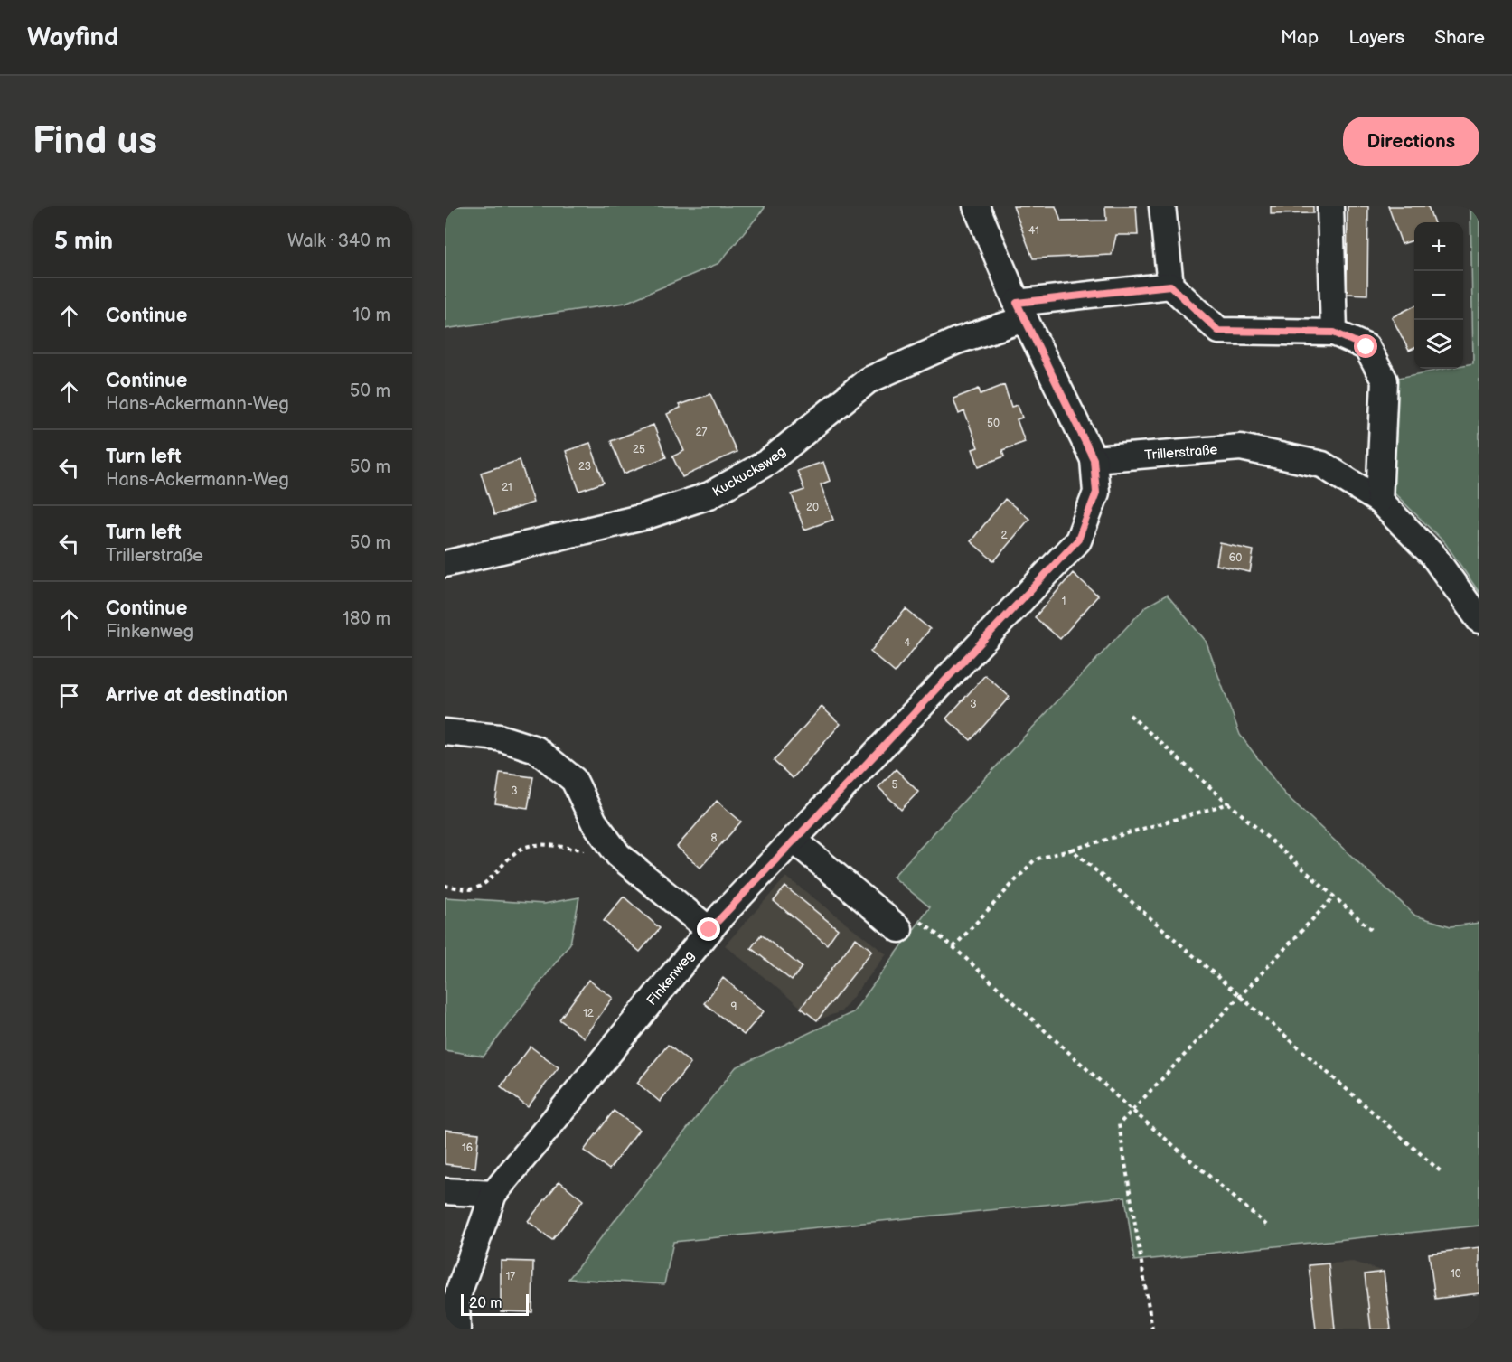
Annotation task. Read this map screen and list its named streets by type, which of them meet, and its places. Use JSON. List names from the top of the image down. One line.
{"streets":{"street":["Trillerstraße","Kuckucksweg","Finkenweg"]},"crossings":[["Trillerstraße","Finkenweg"]],"house_numbers":["41","50","27","25","23","21","20","2","60","1","4","3","5","3","8","9","12","16","10","17"],"scale_bar":"20 m","page":{"header":"Wayfind","nav":["Map","Layers","Share"],"buttons":"Directions","title":"Find us","heading":["5 min","Walk · 340 m"],"map_buttons":["+","−"],"list":[["Continue","10 m"],["Continue","Hans-Ackermann-Weg","50 m"],["Turn left","Hans-Ackermann-Weg","50 m"],["Turn left","Trillerstraße","50 m"],["Continue","Finkenweg","180 m"],"Arrive at destination"],"scale":"20 m"}}
